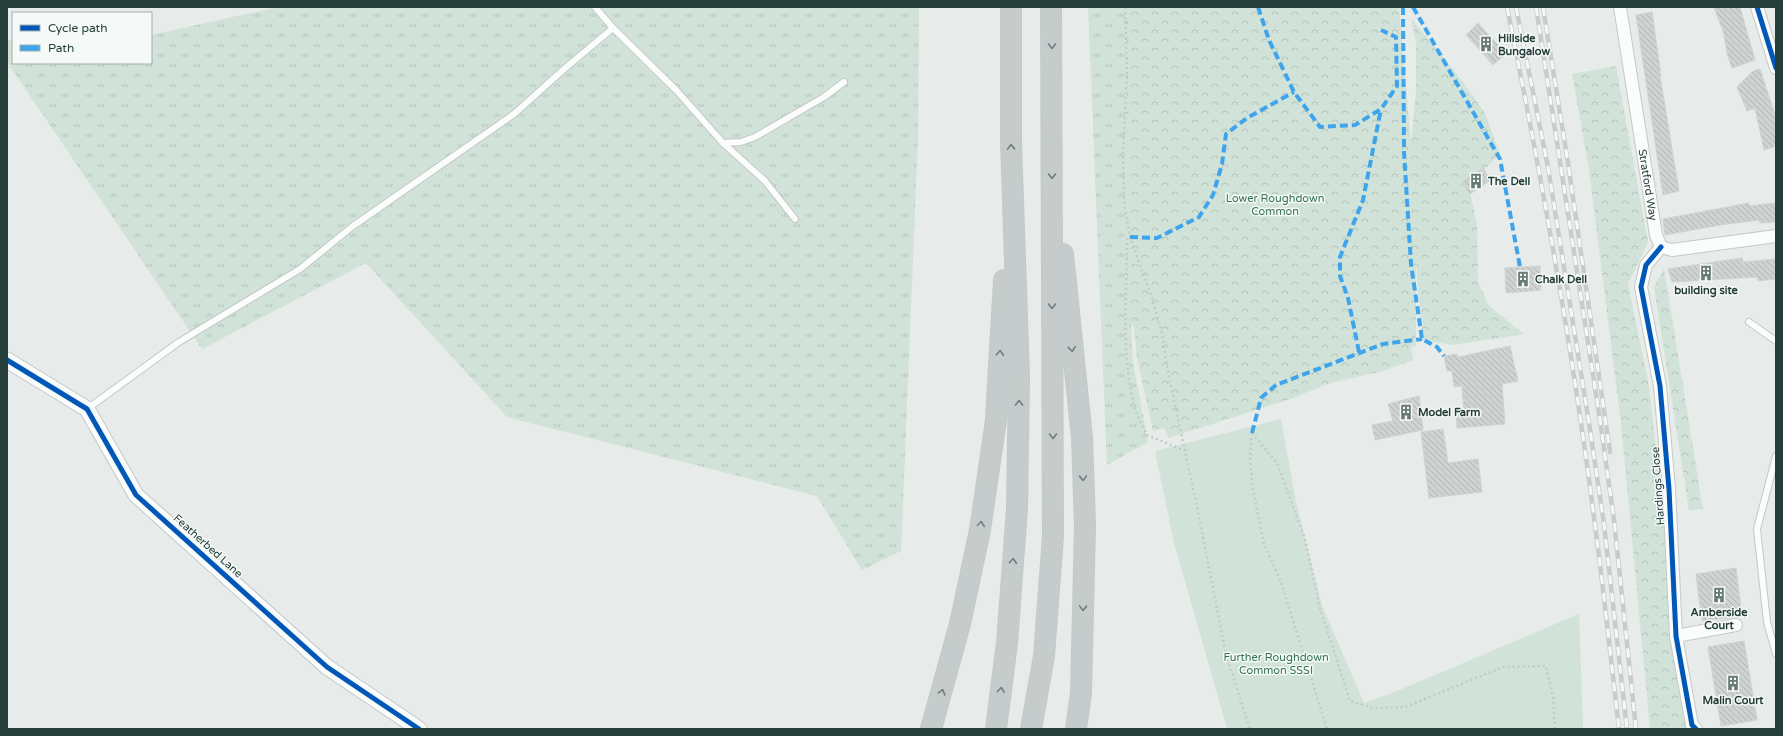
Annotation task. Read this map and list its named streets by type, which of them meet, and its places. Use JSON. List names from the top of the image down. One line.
{"streets":{"street":["Stratford Way","Hardings Close","Featherbed Lane"]},"crossings":[["Stratford Way","Hardings Close"]],"parks":["Lower Roughdown Common","Further Roughdown Common SSSI"],"places":{"building":["Hillside Bungalow","The Dell","building site","Chalk Dell","Model Farm","Amberside Court","Malin Court"]},"legend":["Cycle path","Path"]}
